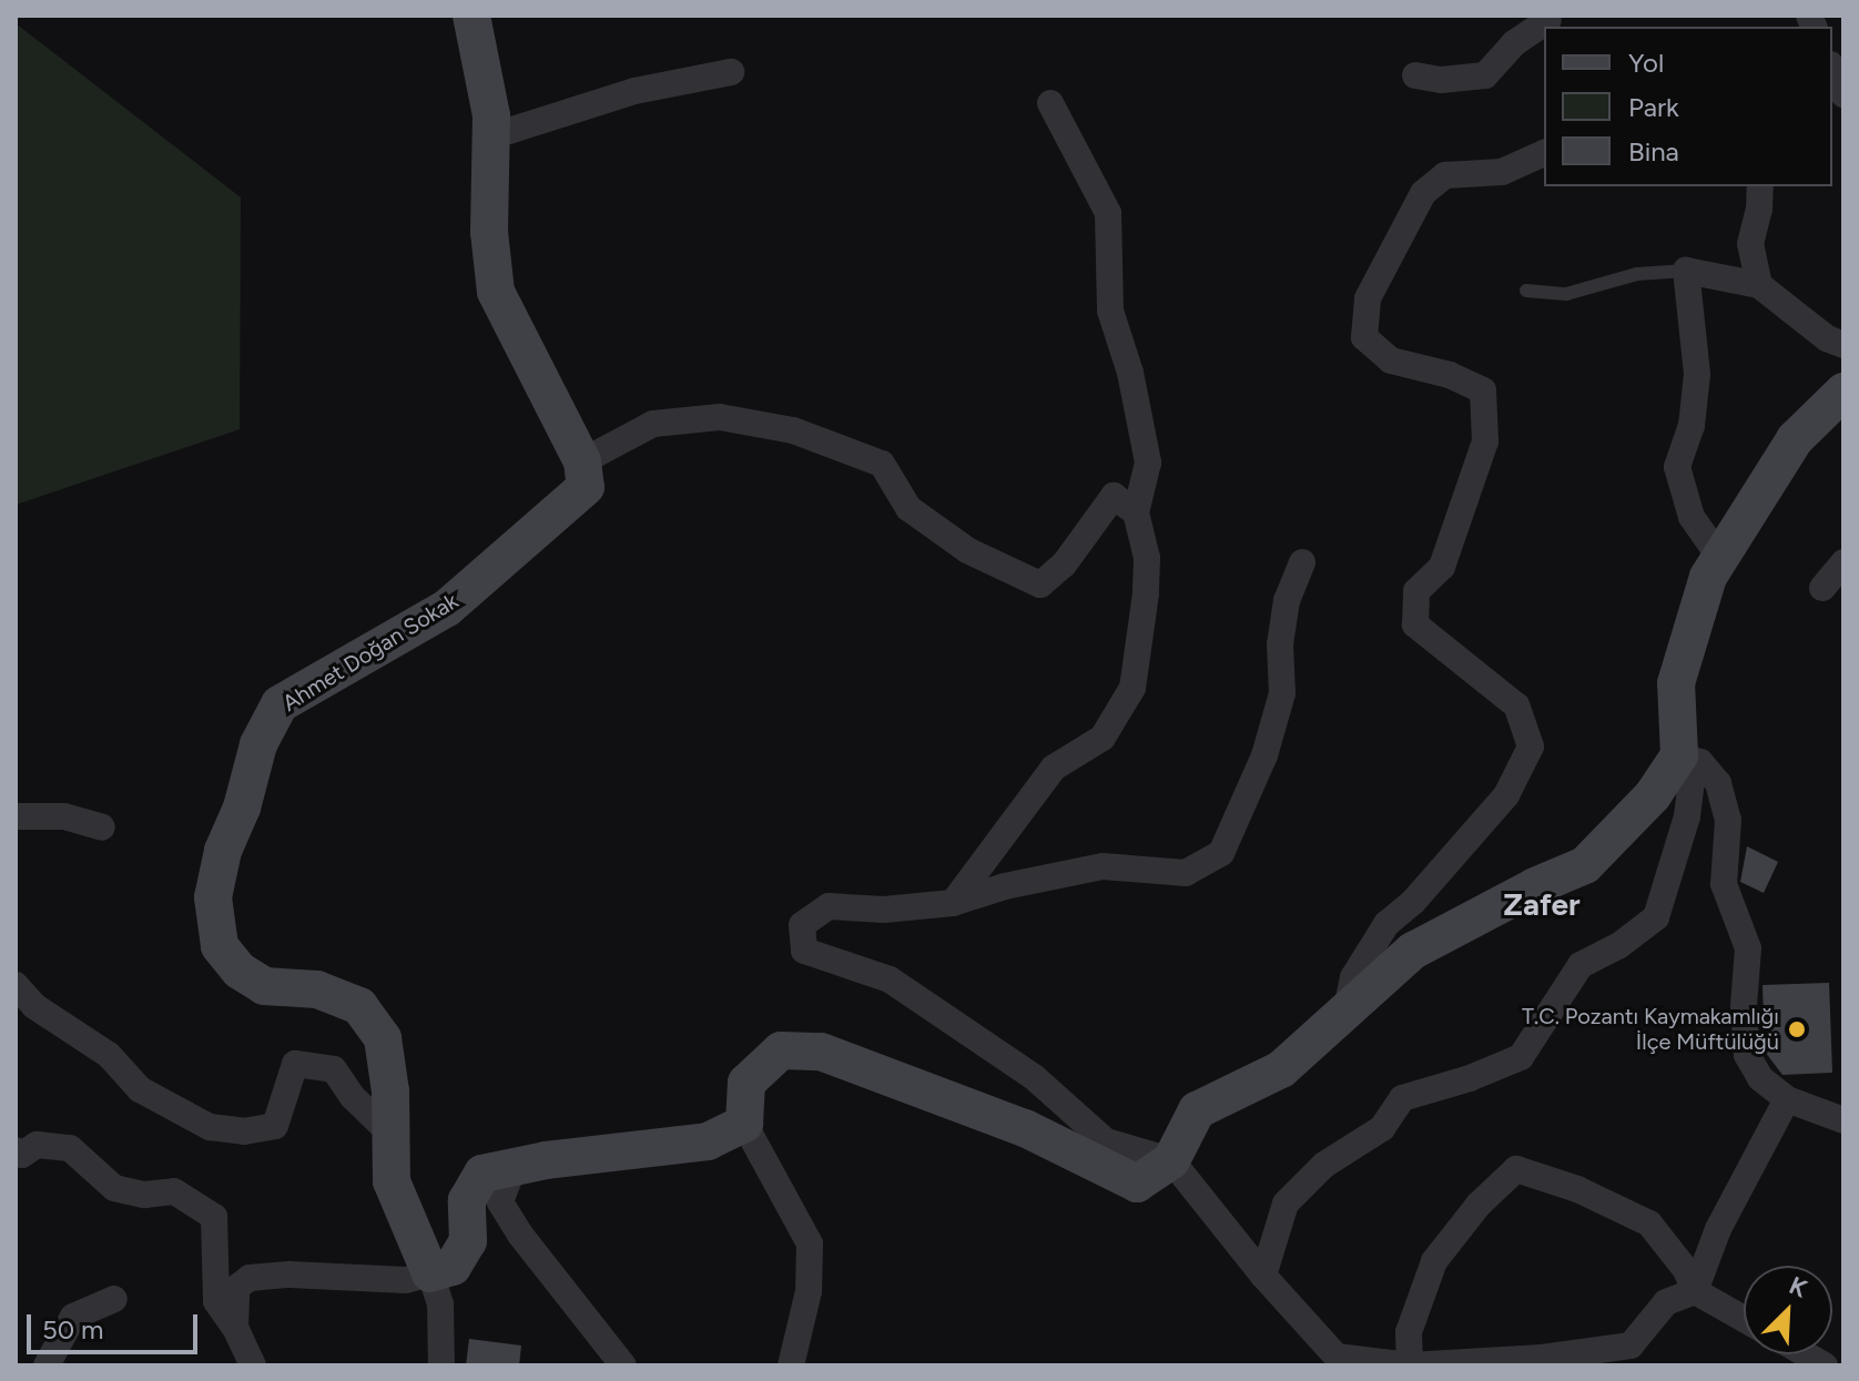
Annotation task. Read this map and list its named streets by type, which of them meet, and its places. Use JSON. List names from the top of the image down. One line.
{"streets":{"street":["Ahmet Doğan Sokak"]},"districts":["Zafer"],"places":["T.C. Pozantı Kaymakamlığı İlçe Müftülüğü"],"legend":["Yol","Park","Bina"],"scale_bar":"50 m","north":"top right"}
